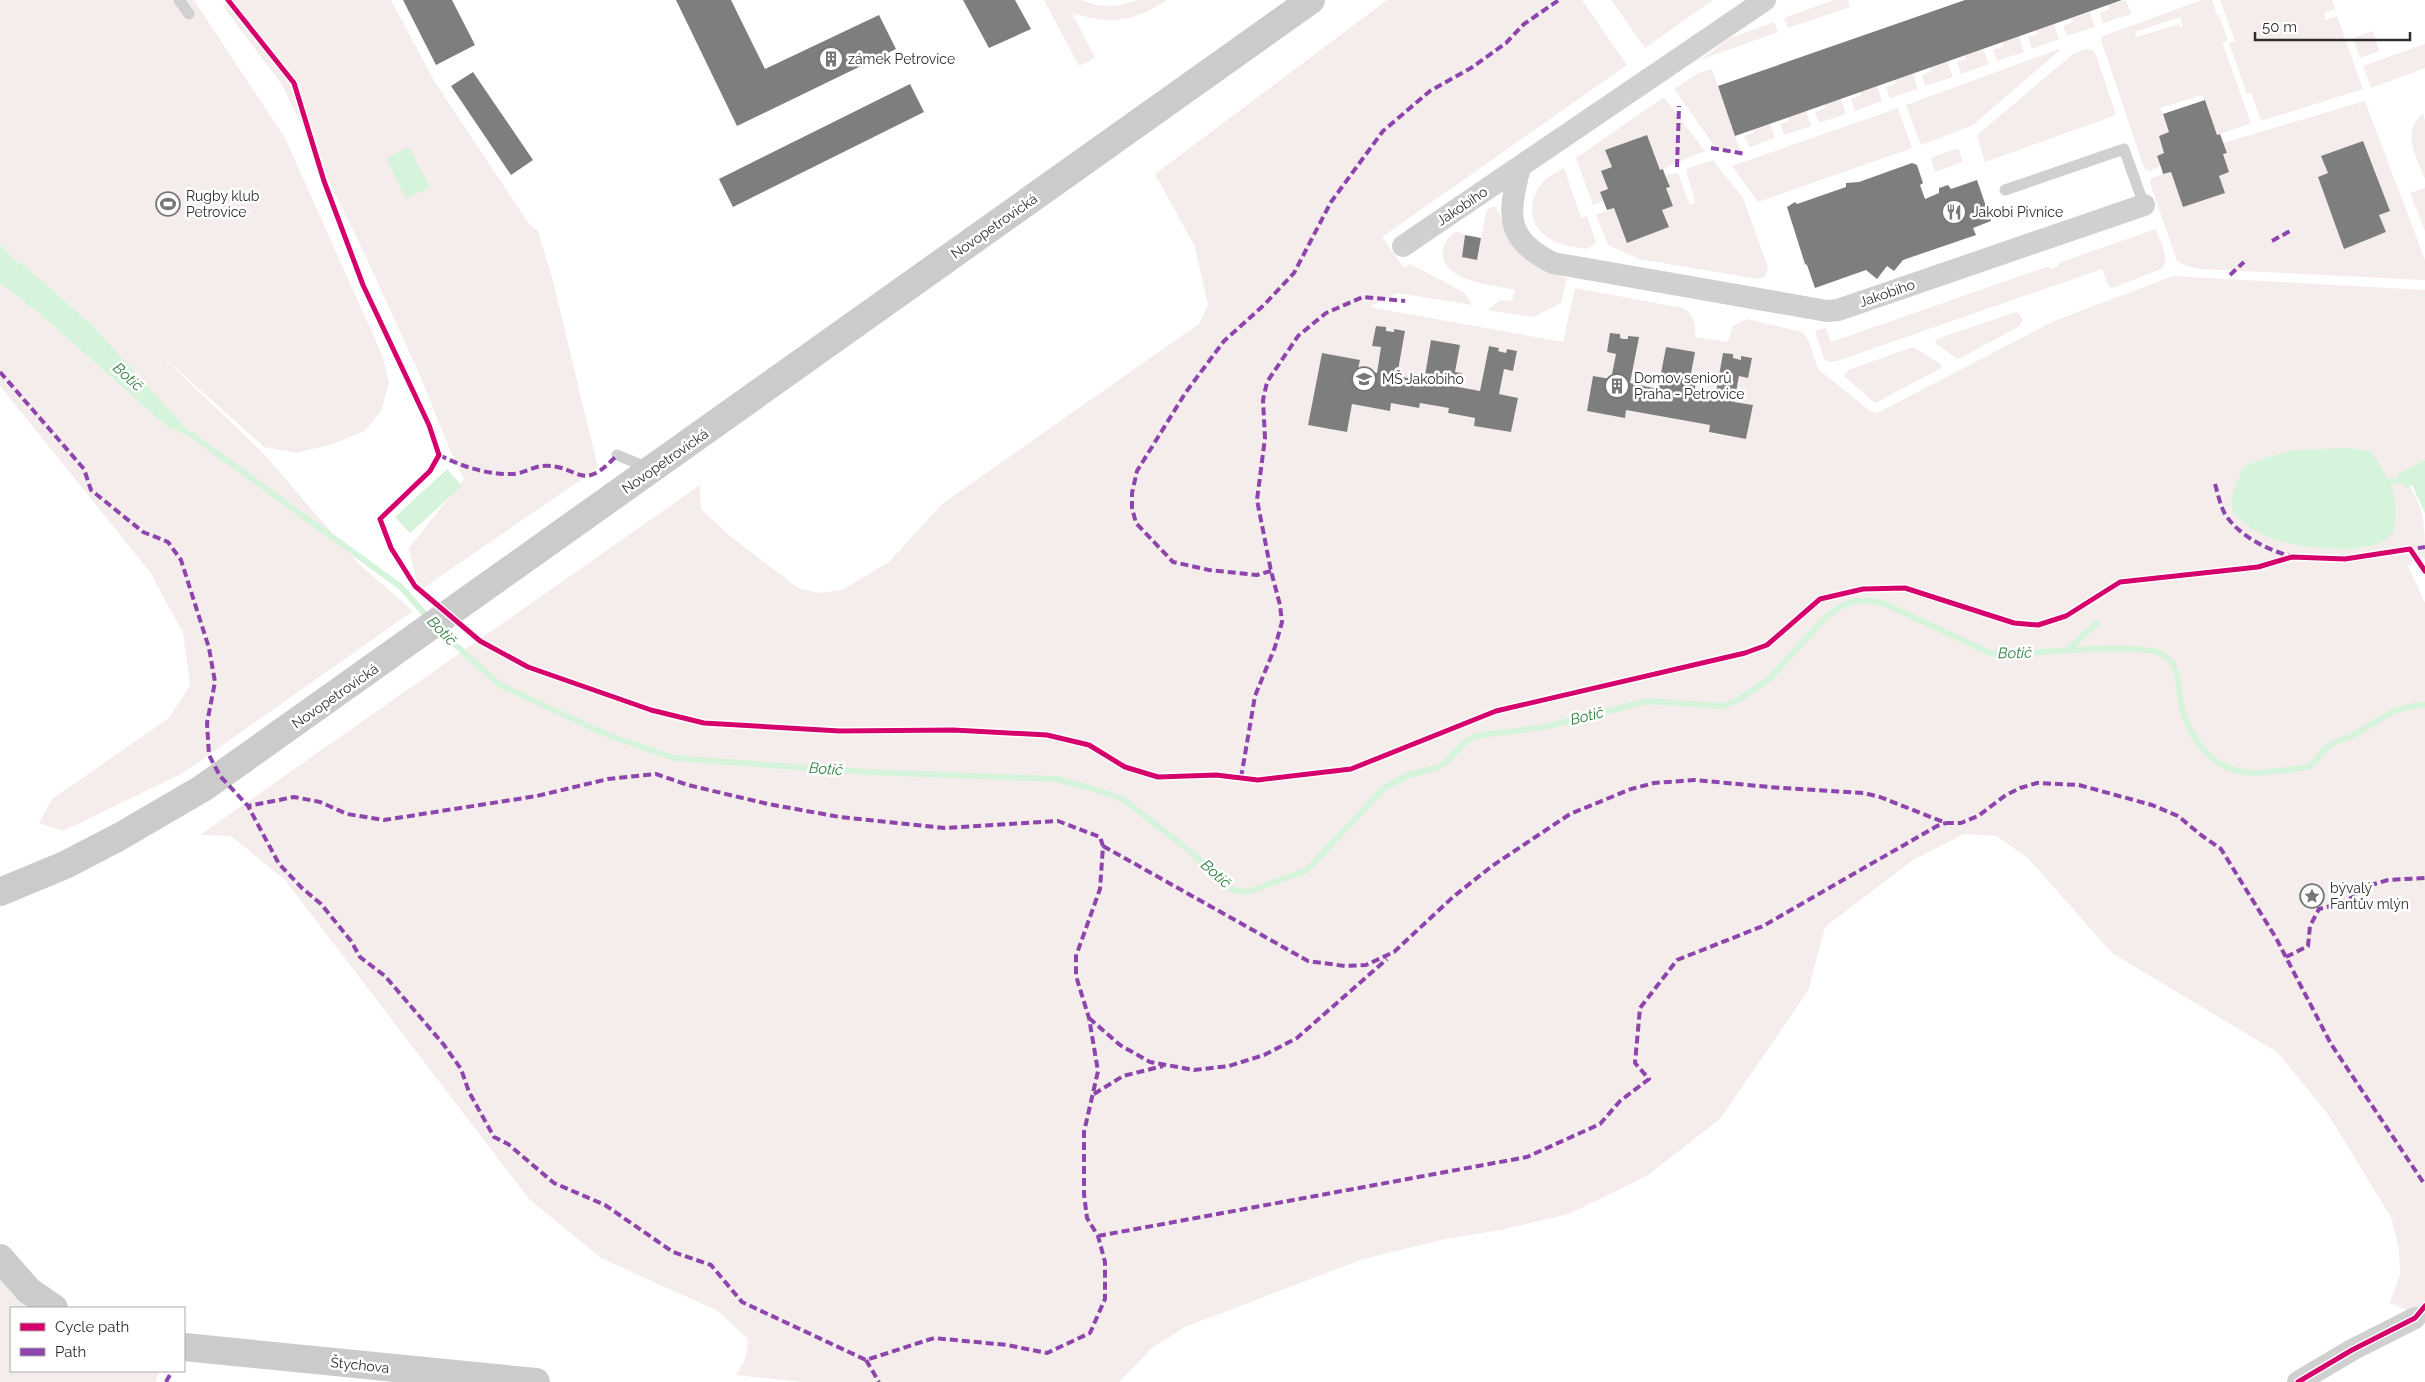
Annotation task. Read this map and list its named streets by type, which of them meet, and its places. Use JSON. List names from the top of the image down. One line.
{"streets":{"main road":["Novopetrovická","Štychova"],"street":["Jakobiho"]},"water":["Botič"],"places":{"building":["zámek Petrovice","Domov seniorů Praha - Petrovice"],"sports":["Rugby klub Petrovice"],"restaurant":["Jakobi Pivnice"],"school or university":["MŠ Jakobiho"],"place":["bývalý Fantův mlýn"]},"legend":["Cycle path","Path"],"scale_bar":"50 m"}
